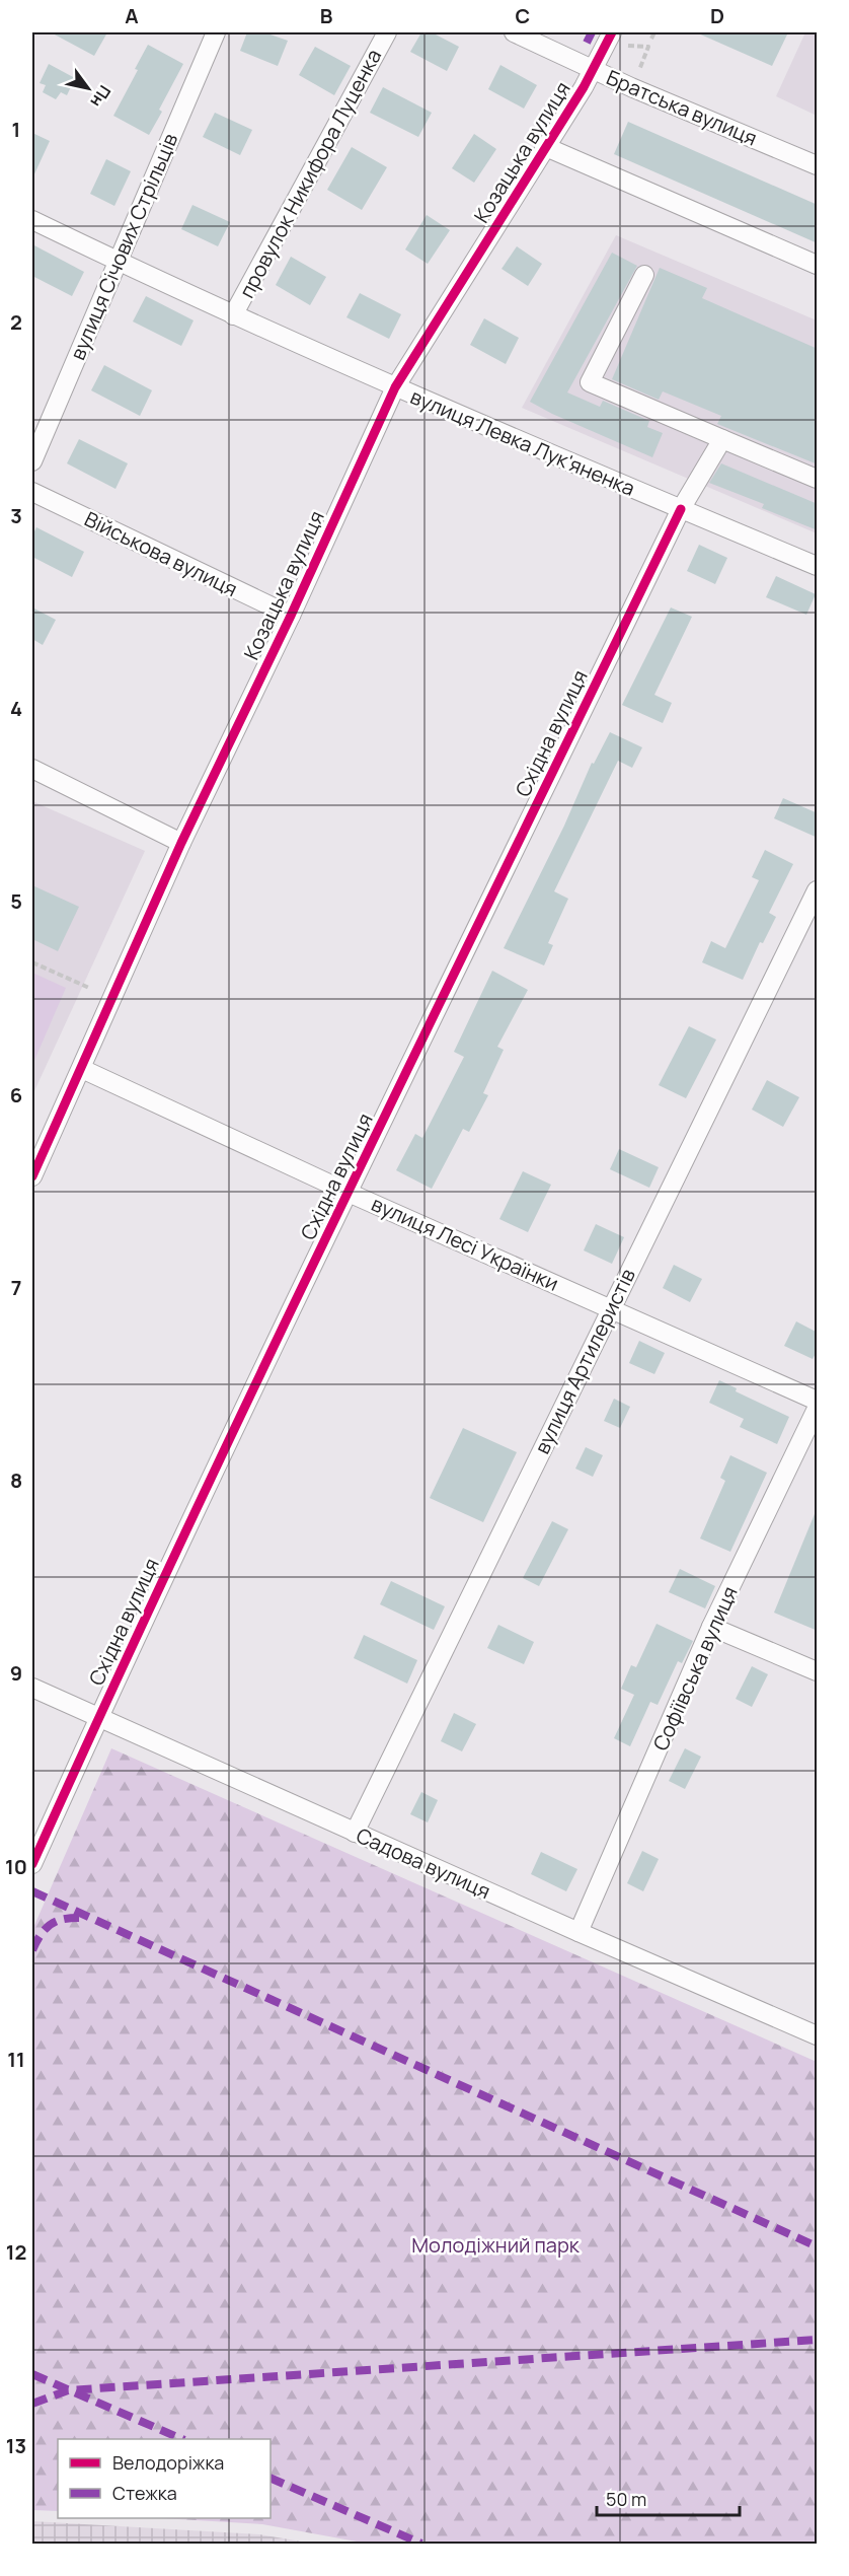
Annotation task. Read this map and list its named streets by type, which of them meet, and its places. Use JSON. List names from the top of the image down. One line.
{"streets":{"street":["Братська вулиця","Козацька вулиця","провулок Никифора Луценка","вулиця Січових Стрільців","вулиця Левка Лук'яненка","Військова вулиця","Східна вулиця","вулиця Лесі Українки","вулиця Артилеристів","Софіївська вулиця","Садова вулиця"]},"crossings":[["Братська вулиця","Козацька вулиця"],["Козацька вулиця","вулиця Левка Лук'яненка"],["Козацька вулиця","Військова вулиця"],["Козацька вулиця","вулиця Лесі Українки"],["провулок Никифора Луценка","вулиця Левка Лук'яненка"],["вулиця Січових Стрільців","вулиця Левка Лук'яненка"],["вулиця Левка Лук'яненка","Східна вулиця"],["Східна вулиця","вулиця Лесі Українки"],["Східна вулиця","Садова вулиця"],["вулиця Лесі Українки","вулиця Артилеристів"],["вулиця Артилеристів","Садова вулиця"],["Софіївська вулиця","Садова вулиця"]],"parks":["Молодіжний парк"],"legend":["Велодоріжка","Стежка"],"scale_bar":"50 m","north":"bottom right","grid":{"columns":["A","B","C","D"],"rows":["1","2","3","4","5","6","7","8","9","10","11","12","13"]}}
